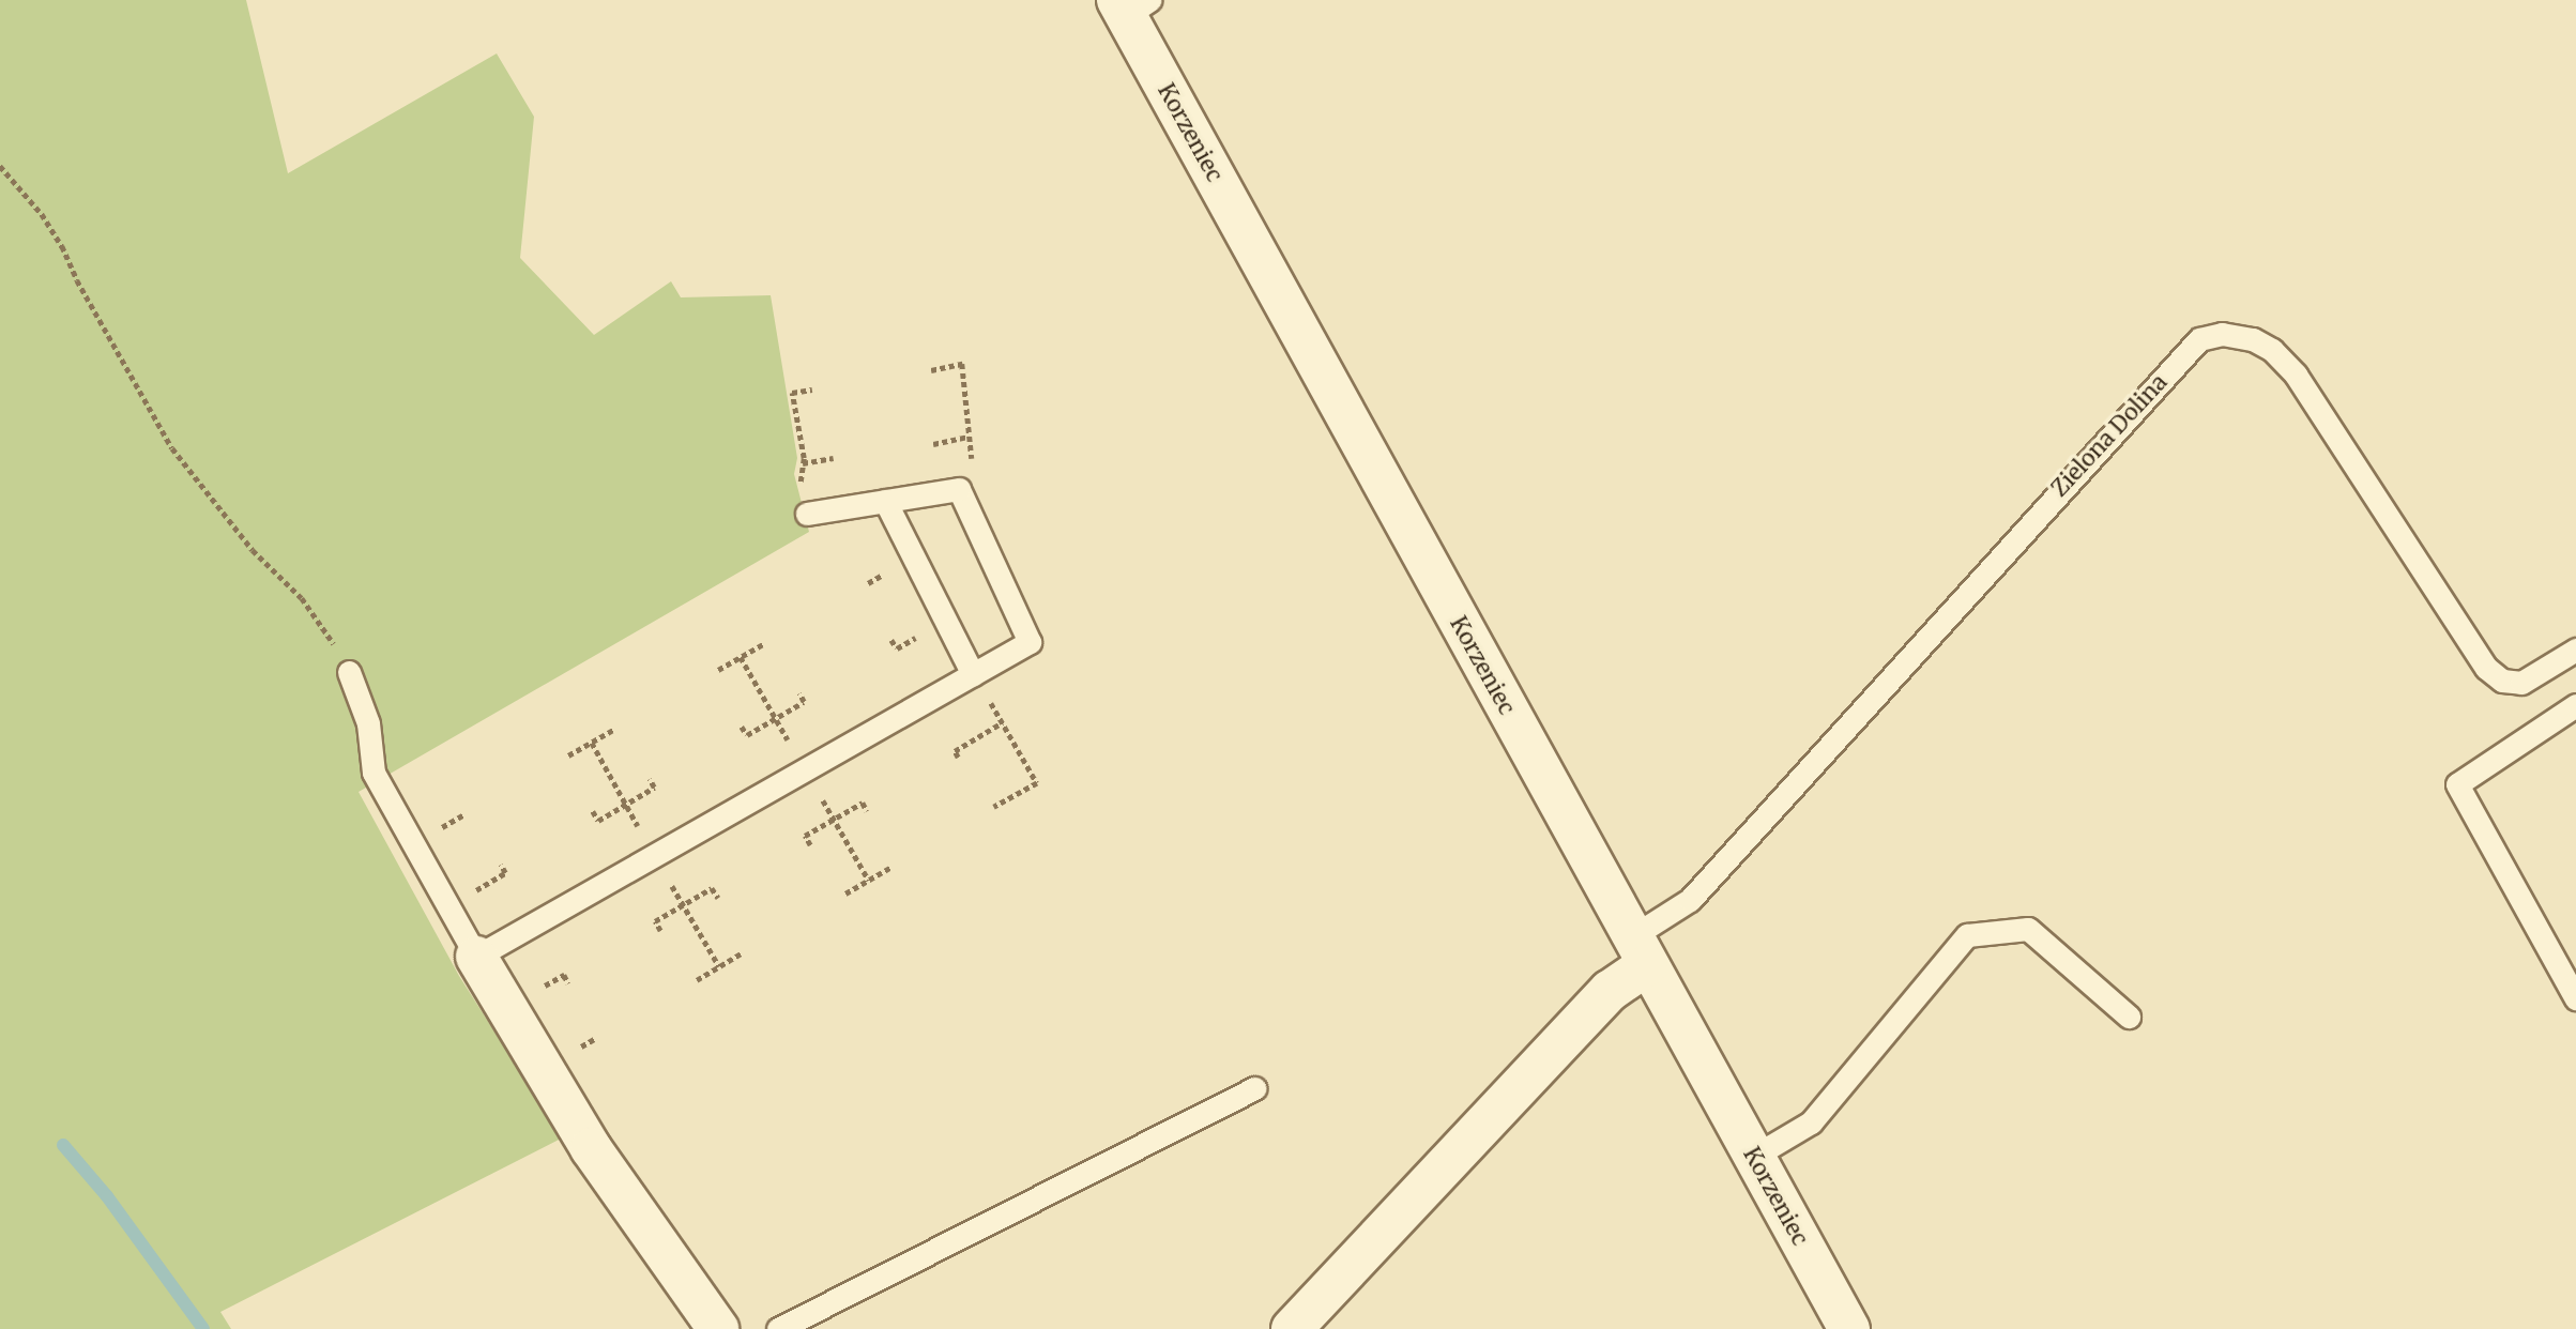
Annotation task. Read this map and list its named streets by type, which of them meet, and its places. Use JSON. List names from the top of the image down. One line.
{"streets":{"street":["Korzeniec"],"lane":["Zielona Dolina"]},"crossings":[["Korzeniec","Zielona Dolina"]]}
